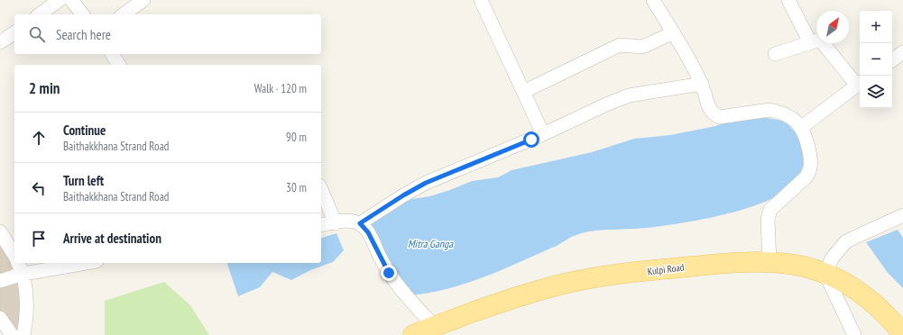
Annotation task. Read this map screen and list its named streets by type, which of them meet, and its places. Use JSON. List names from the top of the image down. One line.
{"streets":{"main road":["Kulpi Road"]},"water":["Mitra Ganga"],"north":"top right","page":{"map_buttons":["+","−"],"search":"Search here","heading":["2 min","Walk · 120 m"],"list":[["Continue","Baithakkhana Strand Road","90 m"],["Turn left","Baithakkhana Strand Road","30 m"],"Arrive at destination"]}}
